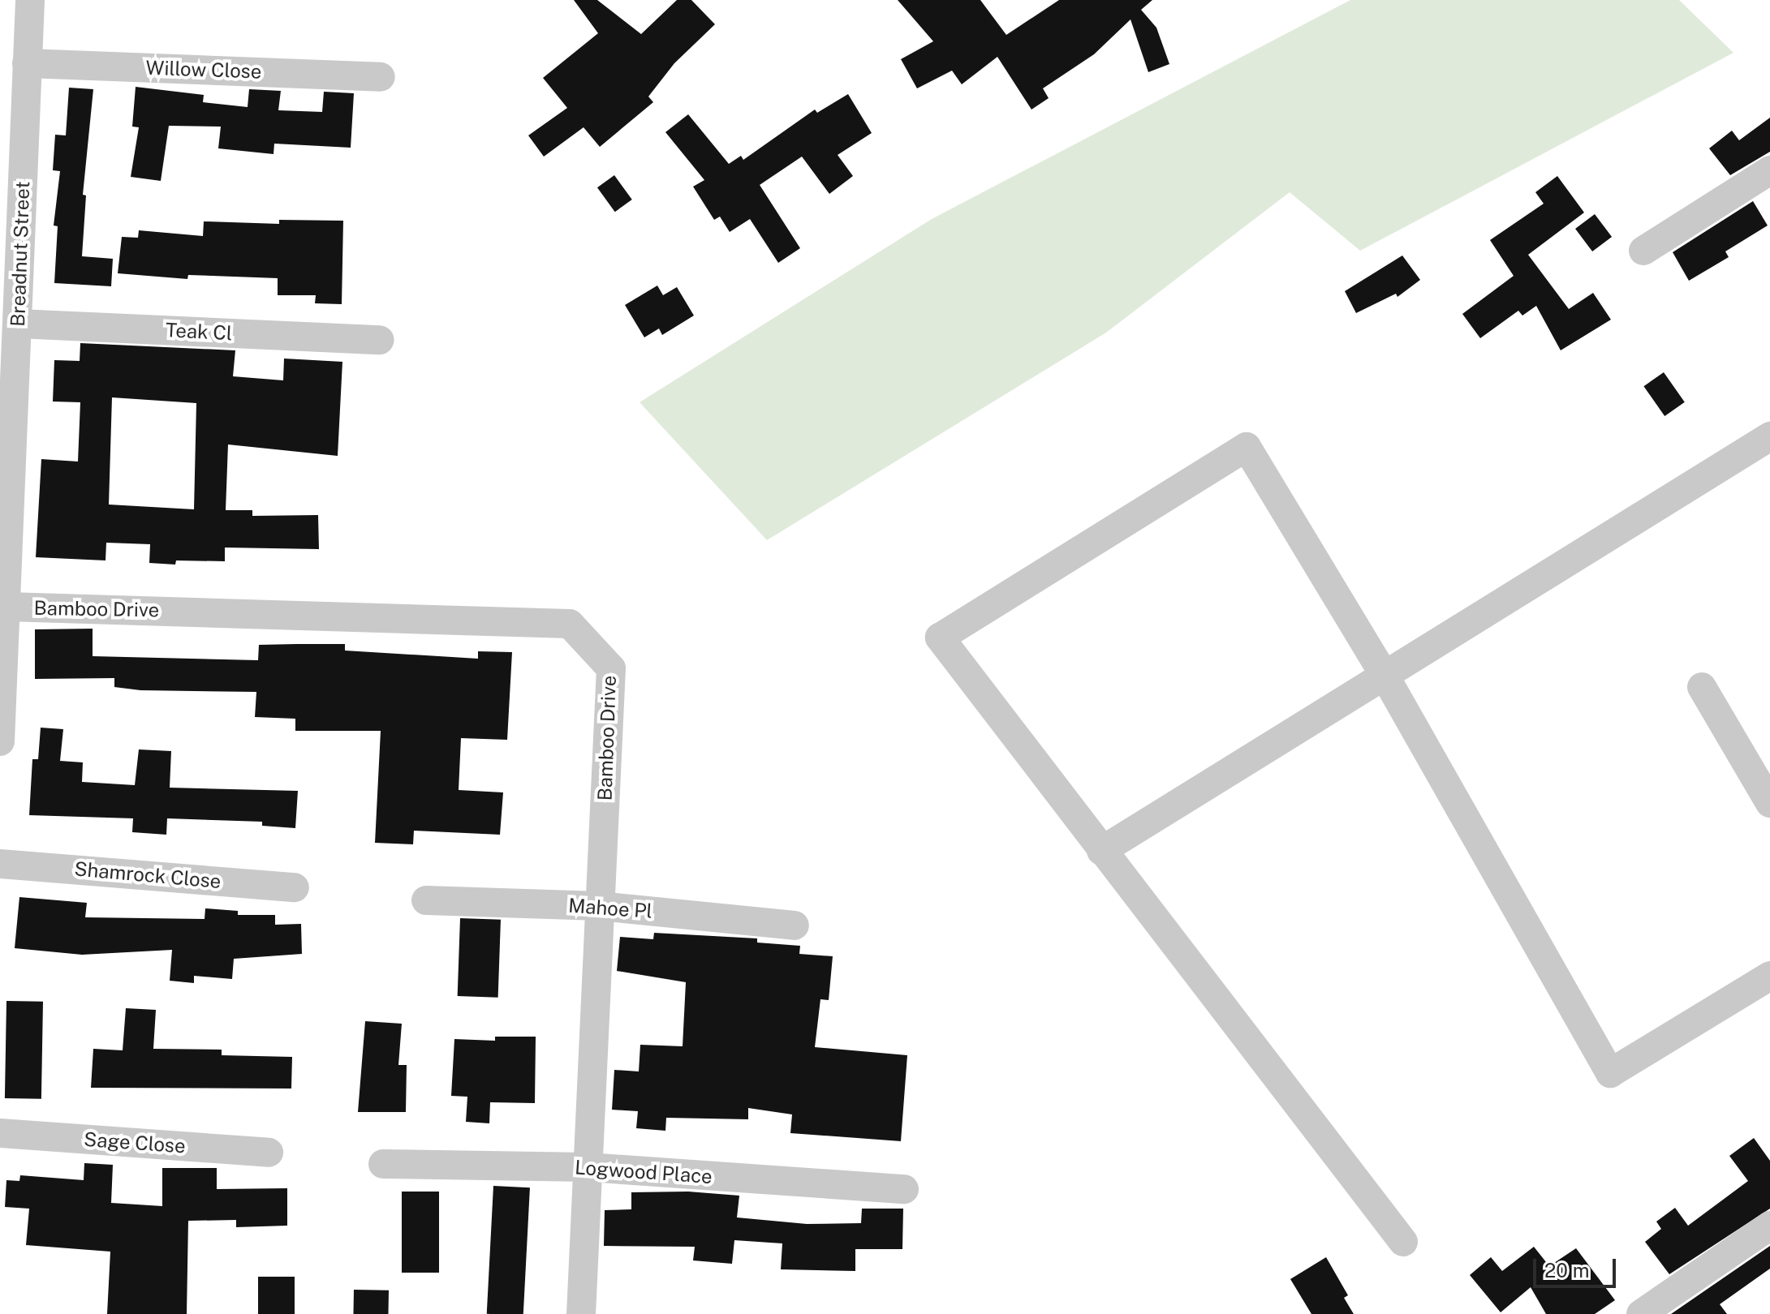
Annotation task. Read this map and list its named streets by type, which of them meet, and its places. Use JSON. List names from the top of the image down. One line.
{"streets":{"street":["Willow Close","Breadnut Street","Teak Cl","Bamboo Drive","Shamrock Close","Mahoe Pl","Sage Close","Logwood Place"]},"crossings":[["Willow Close","Breadnut Street"],["Breadnut Street","Teak Cl"],["Breadnut Street","Bamboo Drive"],["Bamboo Drive","Mahoe Pl"],["Bamboo Drive","Logwood Place"]],"scale_bar":"20 m"}
